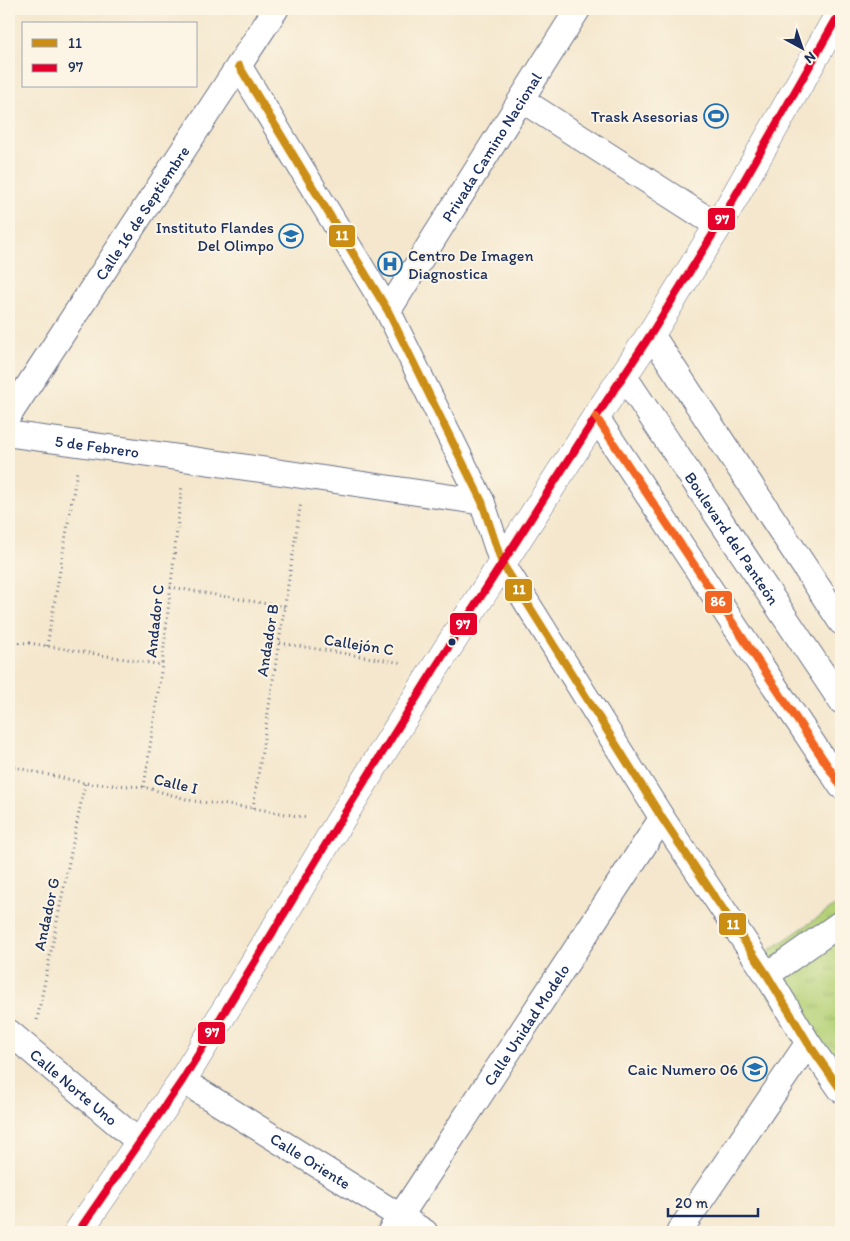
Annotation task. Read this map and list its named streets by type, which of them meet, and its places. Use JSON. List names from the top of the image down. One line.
{"streets":{"street":["Privada Camino Nacional","Calle 16 de Septiembre","5 de Febrero","Boulevard del Panteón","Calle Unidad Modelo","Calle Norte Uno","Calle Oriente"],"path":["Andador C","Andador B","Callejón C","Calle I","Andador G"]},"crossings":[["5 de Febrero","Andador C"],["5 de Febrero","Andador B"],["Andador C","Calle I"],["Andador B","Callejón C"],["Andador B","Calle I"],["Calle I","Andador G"],["Andador G","Calle Norte Uno"],["Calle Unidad Modelo","Calle Oriente"]],"places":{"sports":["Trask Asesorias"],"school or university":["Instituto Flandes Del Olimpo","Caic Numero 06"],"hospital":["Centro De Imagen Diagnostica"]},"lines":["transit line 97","transit line 11","transit line 86"],"legend":["11","97"],"scale_bar":"20 m","north":"bottom right"}
